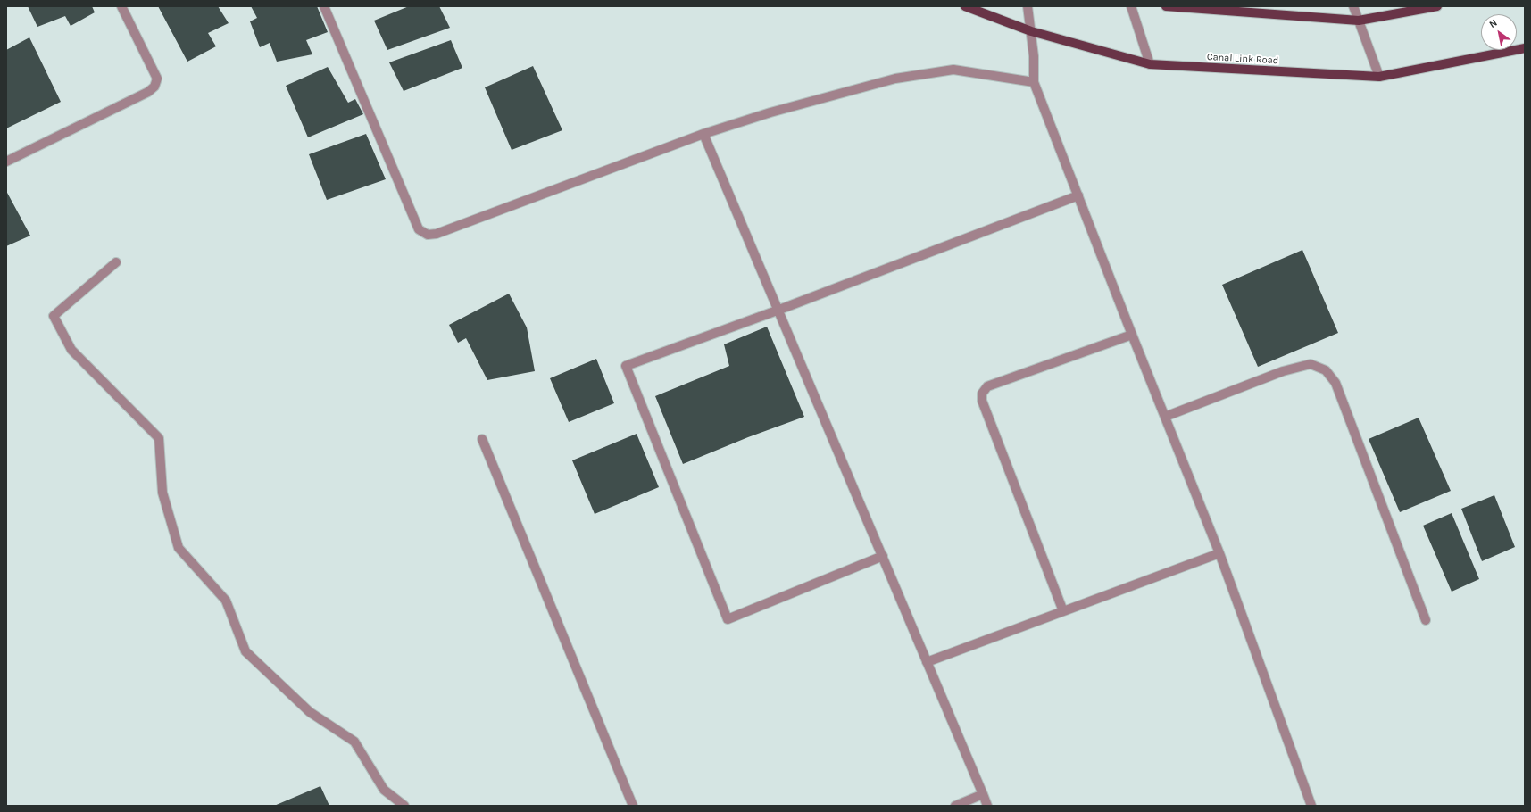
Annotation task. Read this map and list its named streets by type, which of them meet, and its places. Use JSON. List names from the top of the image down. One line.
{"streets":{"main road":["Canal Link Road"]},"north":"top left"}
